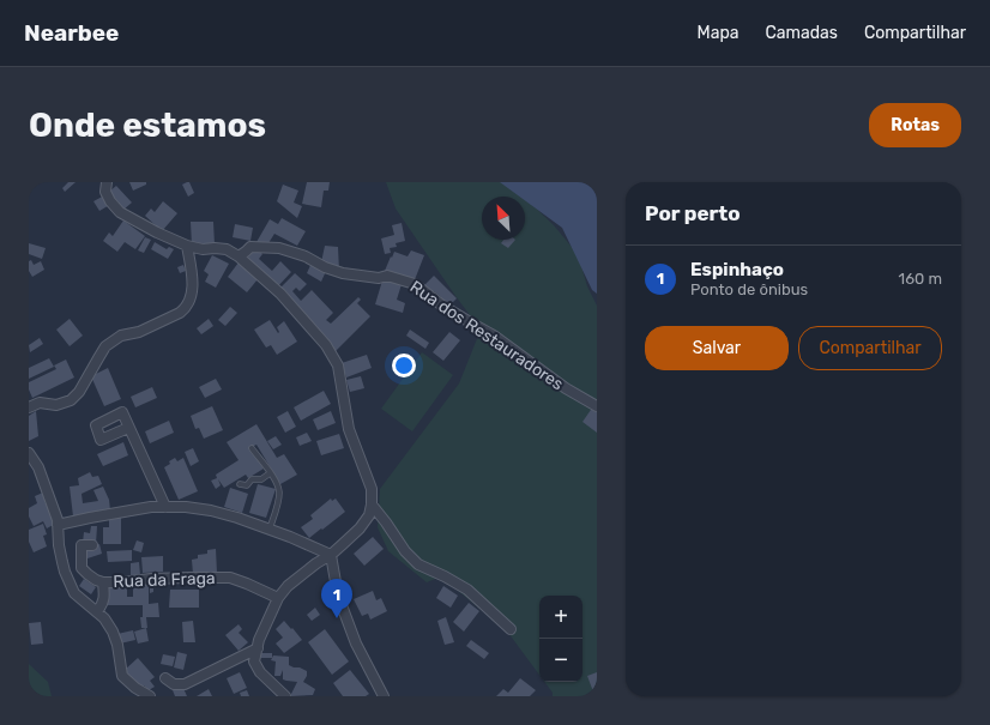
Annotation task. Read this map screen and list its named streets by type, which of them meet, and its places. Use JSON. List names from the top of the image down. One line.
{"streets":{"street":["Rua dos Restauradores","Rua da Fraga"]},"north":"top left","page":{"header":"Nearbee","nav":["Mapa","Camadas","Compartilhar"],"buttons":["Rotas",["Salvar","Compartilhar"]],"title":"Onde estamos","heading":"Por perto","list":[{"mark":"1","name":"Espinhaço","note":"Ponto de ônibus","value":"160 m"}],"pins":"1","map_buttons":["+","−"]}}
